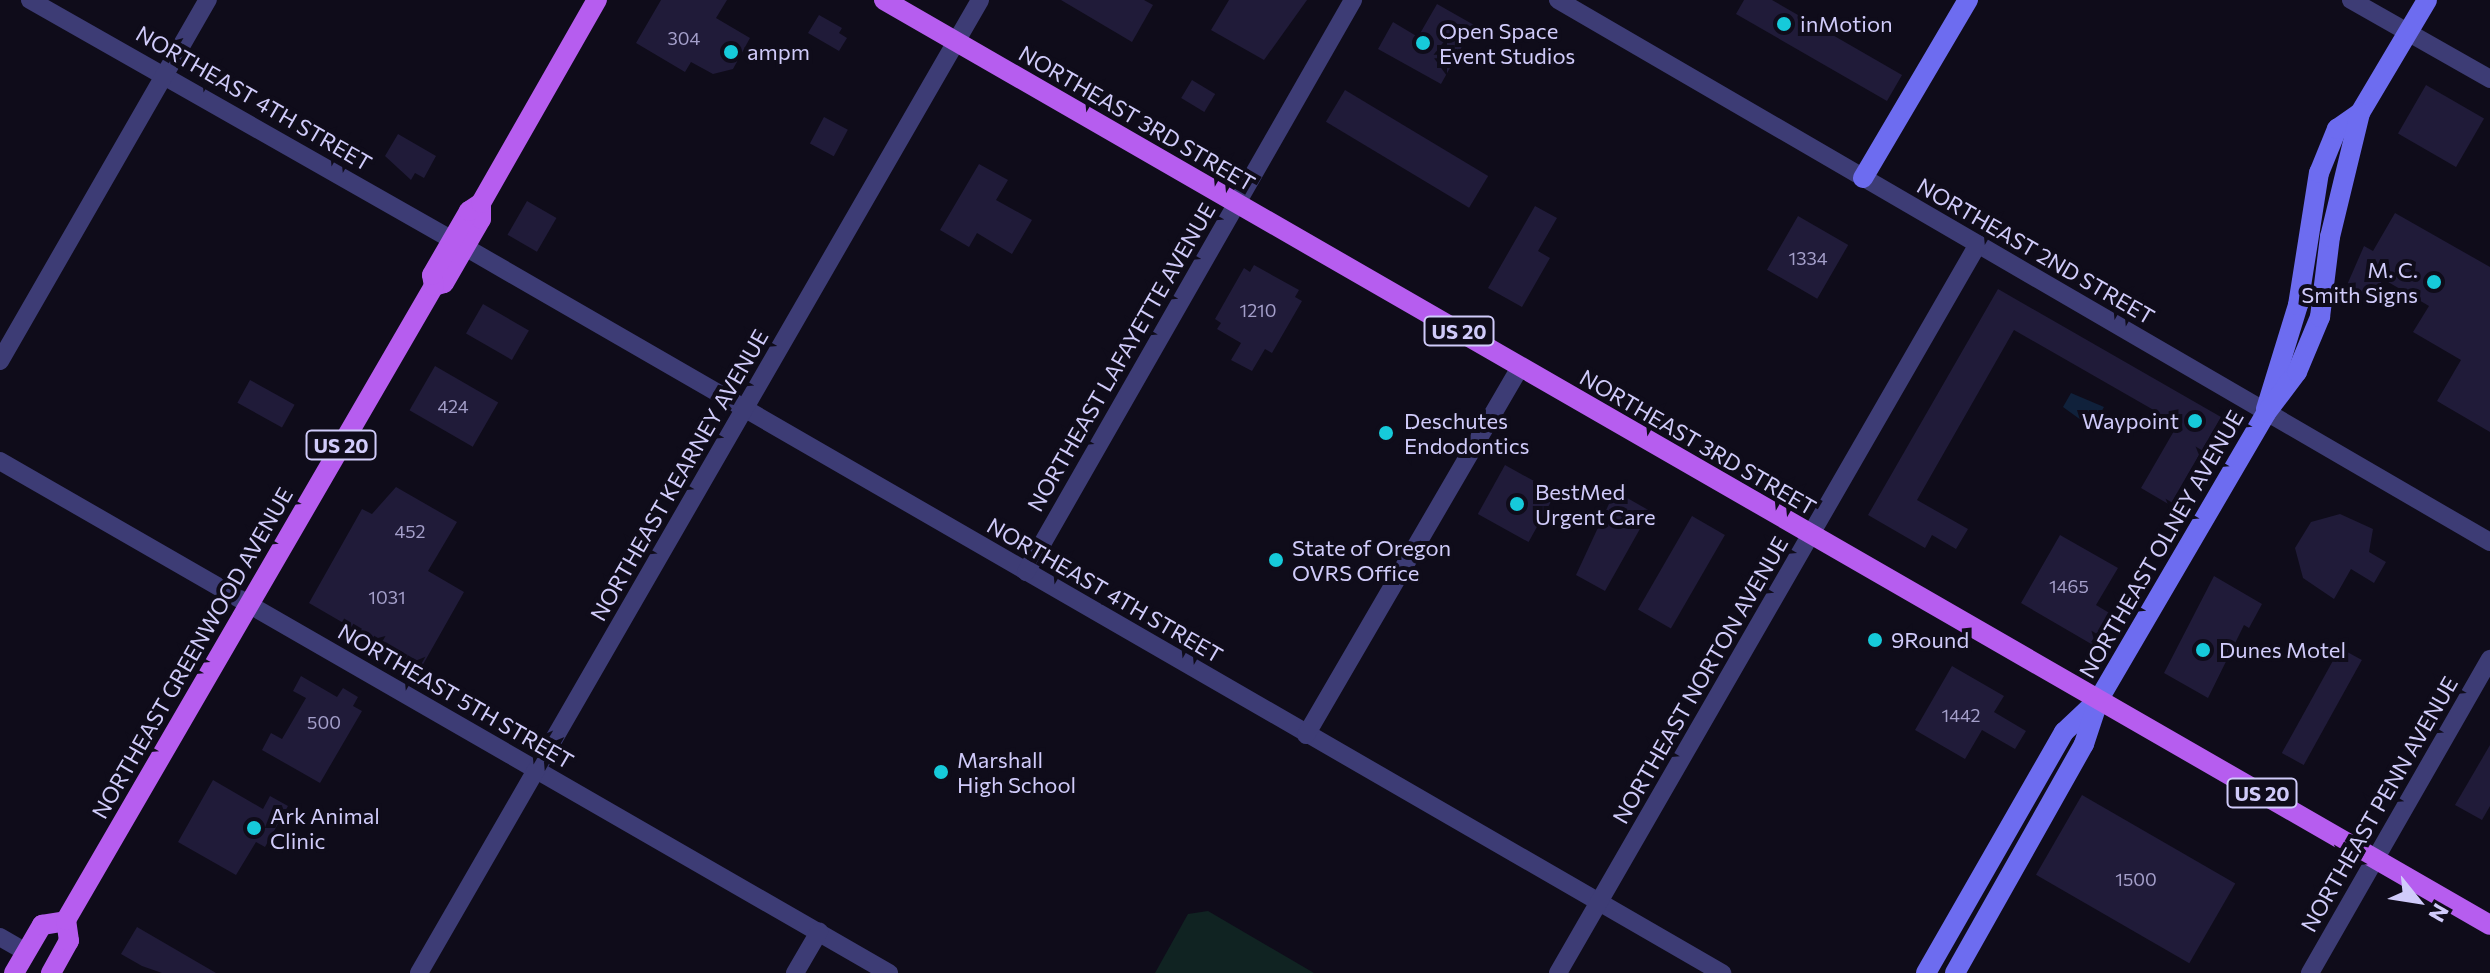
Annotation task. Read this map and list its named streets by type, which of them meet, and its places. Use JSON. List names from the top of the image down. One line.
{"streets":{"main road":["NORTHEAST 3RD STREET","US 20","NORTHEAST OLNEY AVENUE","NORTHEAST GREENWOOD AVENUE"],"street":["NORTHEAST 4TH STREET","NORTHEAST 2ND STREET","NORTHEAST LAFAYETTE AVENUE","NORTHEAST KEARNEY AVENUE","NORTHEAST NORTON AVENUE","NORTHEAST 5TH STREET","NORTHEAST PENN AVENUE"]},"crossings":[["NORTHEAST 4TH STREET","NORTHEAST LAFAYETTE AVENUE"],["NORTHEAST 4TH STREET","NORTHEAST KEARNEY AVENUE"],["NORTHEAST 4TH STREET","NORTHEAST GREENWOOD AVENUE"],["NORTHEAST 4TH STREET","NORTHEAST NORTON AVENUE"],["NORTHEAST 3RD STREET","NORTHEAST LAFAYETTE AVENUE"],["NORTHEAST 3RD STREET","NORTHEAST KEARNEY AVENUE"],["NORTHEAST 3RD STREET","NORTHEAST OLNEY AVENUE"],["NORTHEAST 3RD STREET","NORTHEAST NORTON AVENUE"],["NORTHEAST 3RD STREET","NORTHEAST PENN AVENUE"],["NORTHEAST 2ND STREET","NORTHEAST OLNEY AVENUE"],["NORTHEAST 2ND STREET","NORTHEAST NORTON AVENUE"],["NORTHEAST KEARNEY AVENUE","NORTHEAST 5TH STREET"],["NORTHEAST GREENWOOD AVENUE","NORTHEAST 5TH STREET"]],"places":["inMotion","Open Space Event Studios","ampm","M. C. Smith Signs","Waypoint","Deschutes Endodontics","BestMed Urgent Care","State of Oregon OVRS Office","9Round","Dunes Motel","Marshall High School","Ark Animal Clinic"],"house_numbers":["304","1334","1210","424","452","1465","1031","1442","500","1500"],"north":"bottom right"}
